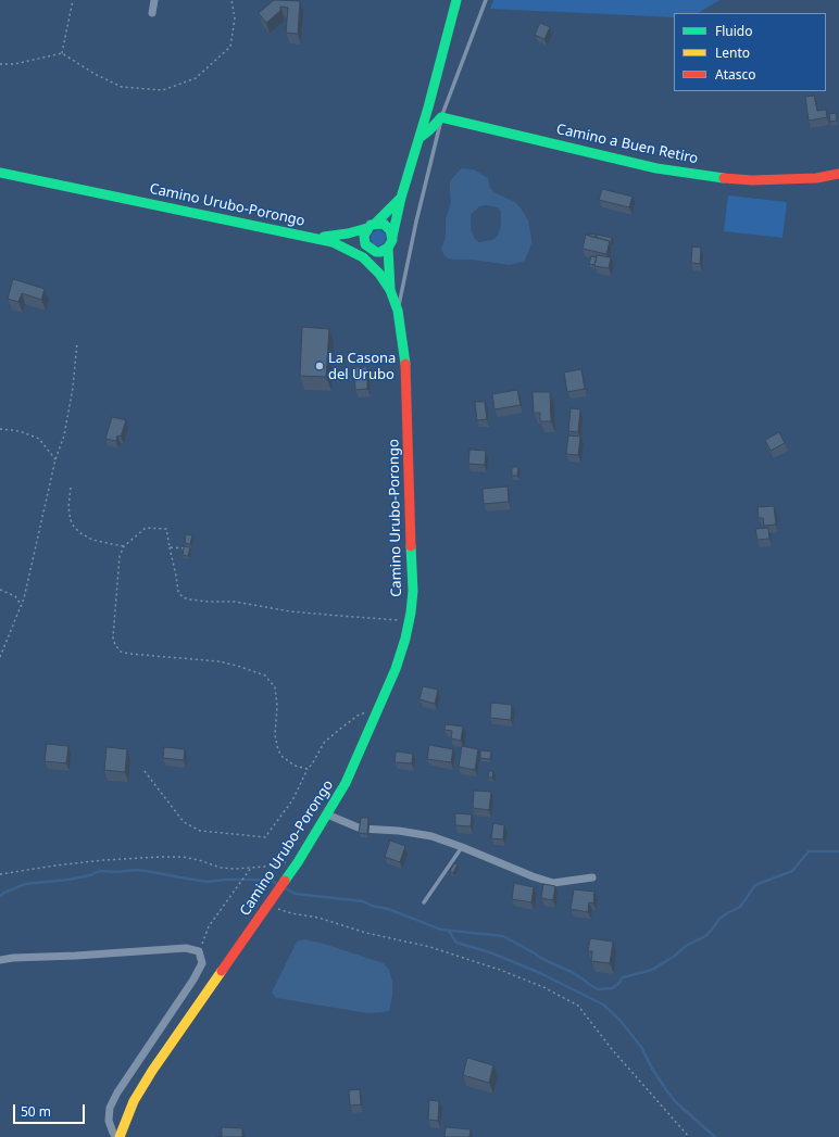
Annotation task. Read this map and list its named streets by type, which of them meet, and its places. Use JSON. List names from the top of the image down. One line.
{"streets":{"main road":["Camino a Buen Retiro","Camino Urubo-Porongo"]},"places":["La Casona del Urubo"],"legend":["Fluido","Lento","Atasco"],"scale_bar":"50 m"}
